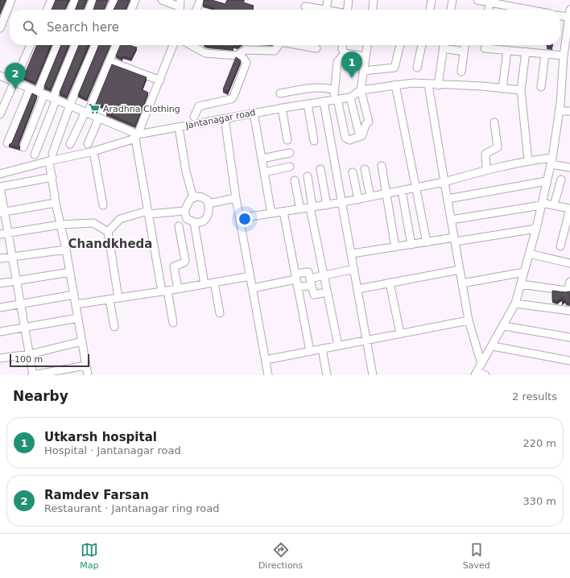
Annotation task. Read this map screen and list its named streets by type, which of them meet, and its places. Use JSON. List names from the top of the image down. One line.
{"streets":{"street":["Jantanagar road"]},"districts":["Chandkheda"],"places":{"supermarket":["Aradhna Clothing"]},"scale_bar":"100 m","page":{"search":"Search here","pins":["1","2"],"scale":"100 m","heading":["Nearby","2 results"],"list":[{"mark":"1","name":"Utkarsh hospital","note":"Hospital · Jantanagar road","value":"220 m"},{"mark":"2","name":"Ramdev Farsan","note":"Restaurant · Jantanagar ring road","value":"330 m"}],"nav":["Map","Directions","Saved"]}}
